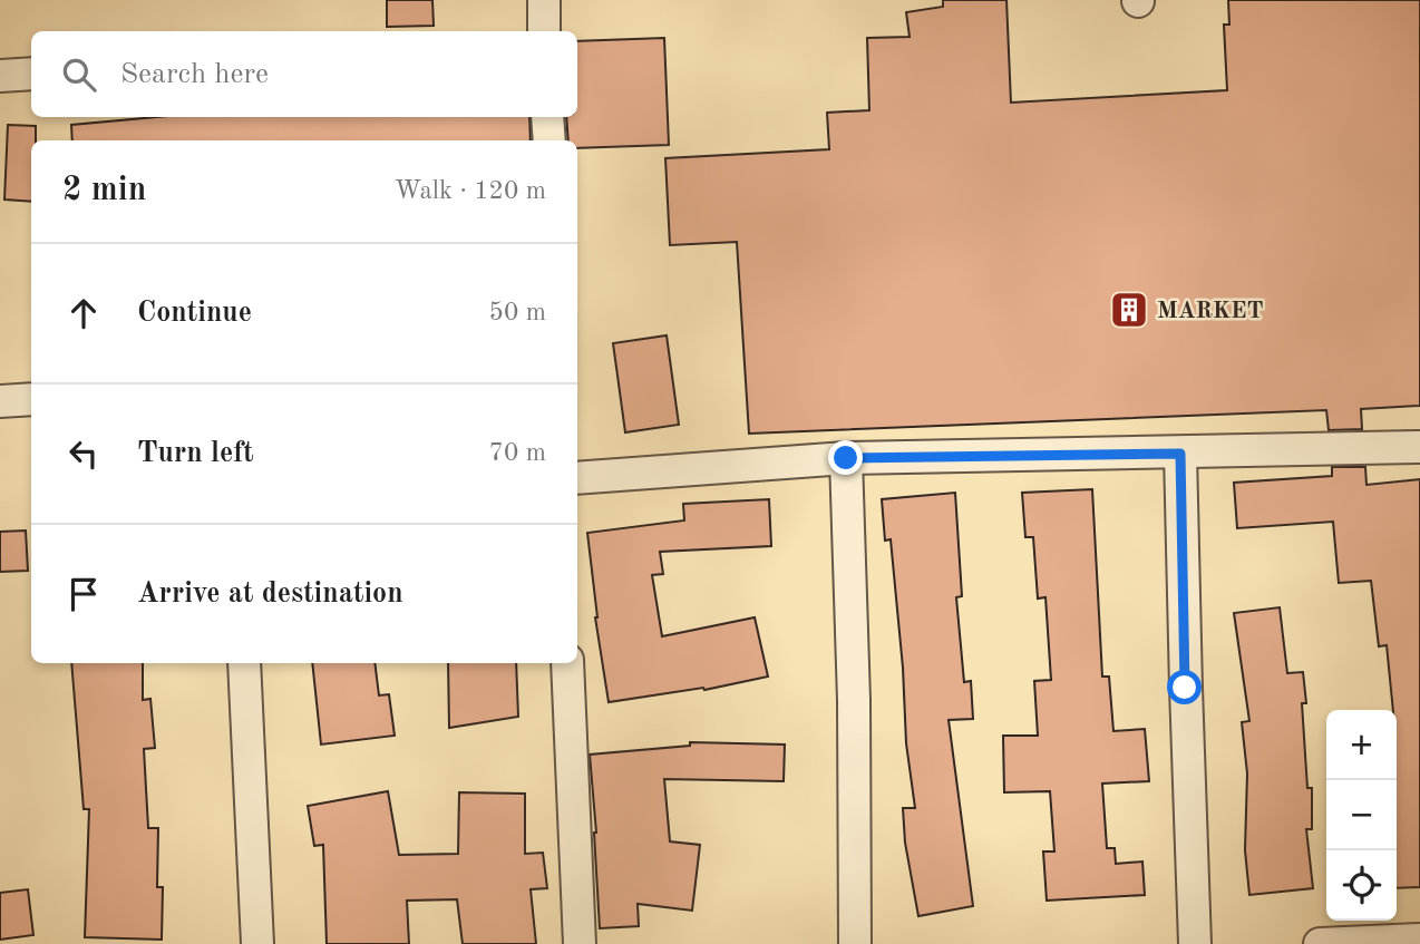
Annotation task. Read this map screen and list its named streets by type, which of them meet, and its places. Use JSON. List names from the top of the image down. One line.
{"places":{"building":["MARKET"]},"page":{"search":"Search here","heading":["2 min","Walk · 120 m"],"list":[["Continue","50 m"],["Turn left","70 m"],"Arrive at destination"],"map_buttons":["+","−"]}}
